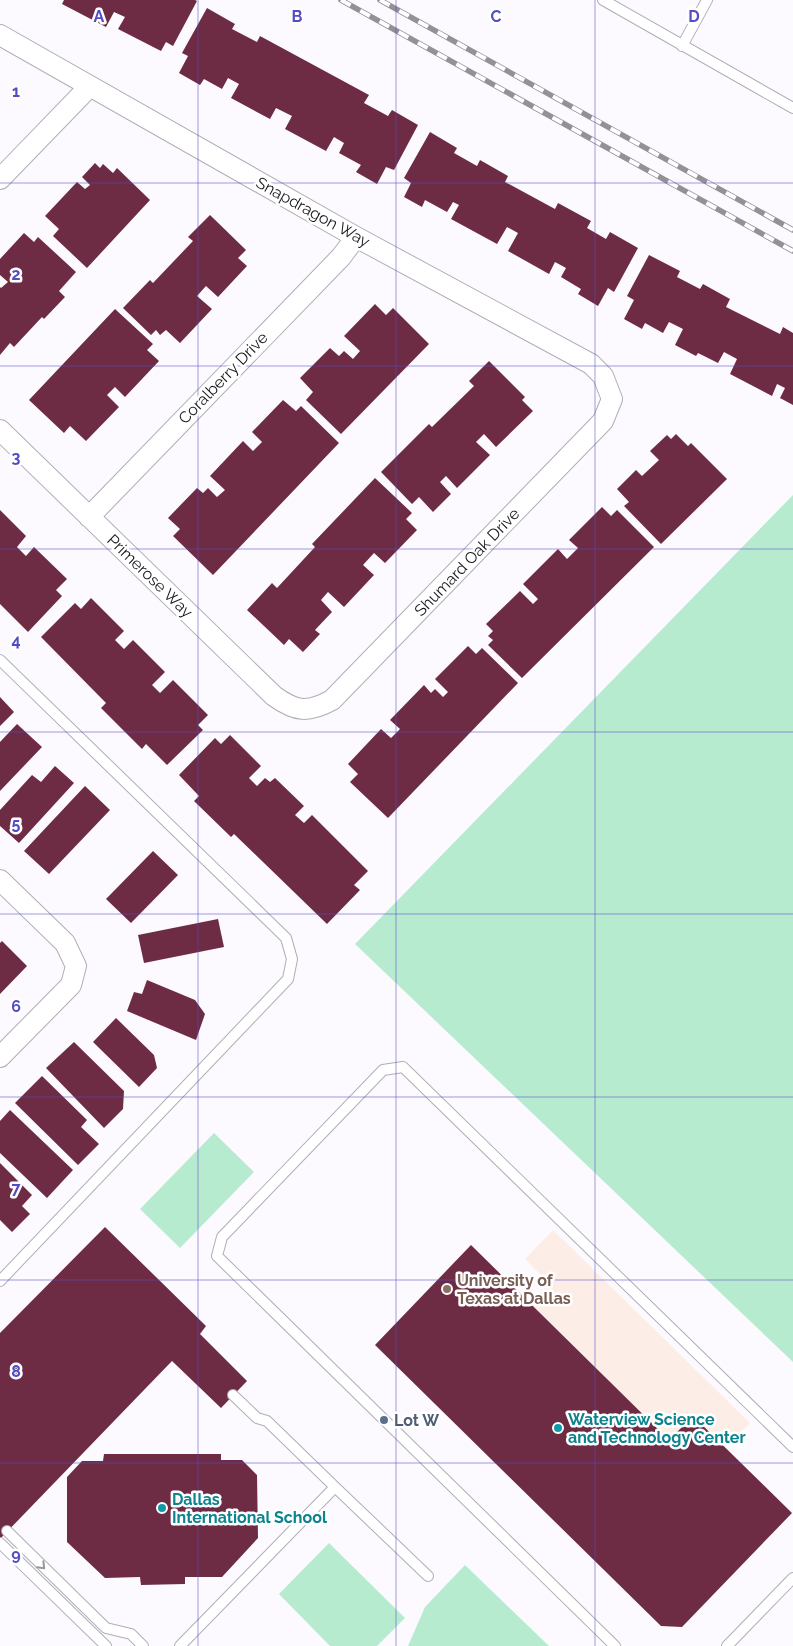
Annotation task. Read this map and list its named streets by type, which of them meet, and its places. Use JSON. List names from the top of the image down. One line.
{"streets":{"street":["Snapdragon Way","Coralberry Drive","Shumard Oak Drive","Primerose Way"]},"crossings":[["Snapdragon Way","Coralberry Drive"],["Snapdragon Way","Shumard Oak Drive"],["Coralberry Drive","Primerose Way"],["Shumard Oak Drive","Primerose Way"]],"places":["University of Texas at Dallas","Lot W","Waterview Science and Technology Center","Dallas International School"],"grid":{"columns":["A","B","C","D"],"rows":["1","2","3","4","5","6","7","8","9"]}}
